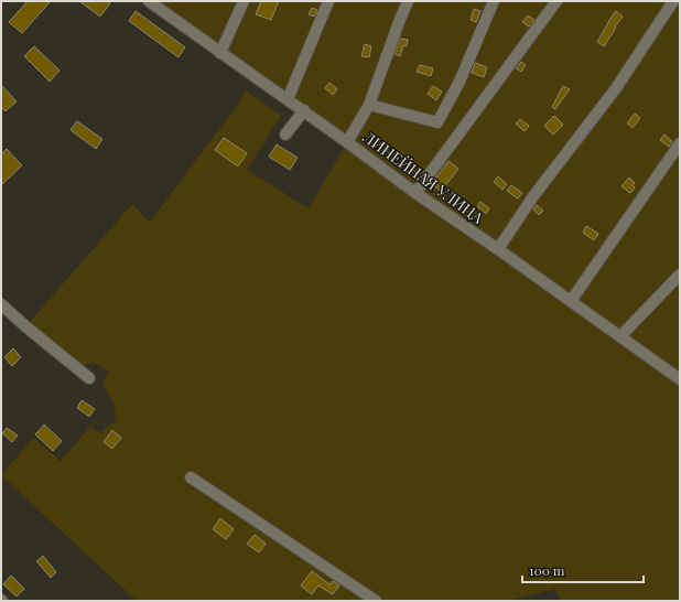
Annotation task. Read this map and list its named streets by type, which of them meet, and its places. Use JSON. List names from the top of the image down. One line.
{"streets":{"street":["ЛИНЕЙНАЯ УЛИЦА"]},"scale_bar":"100 m"}
